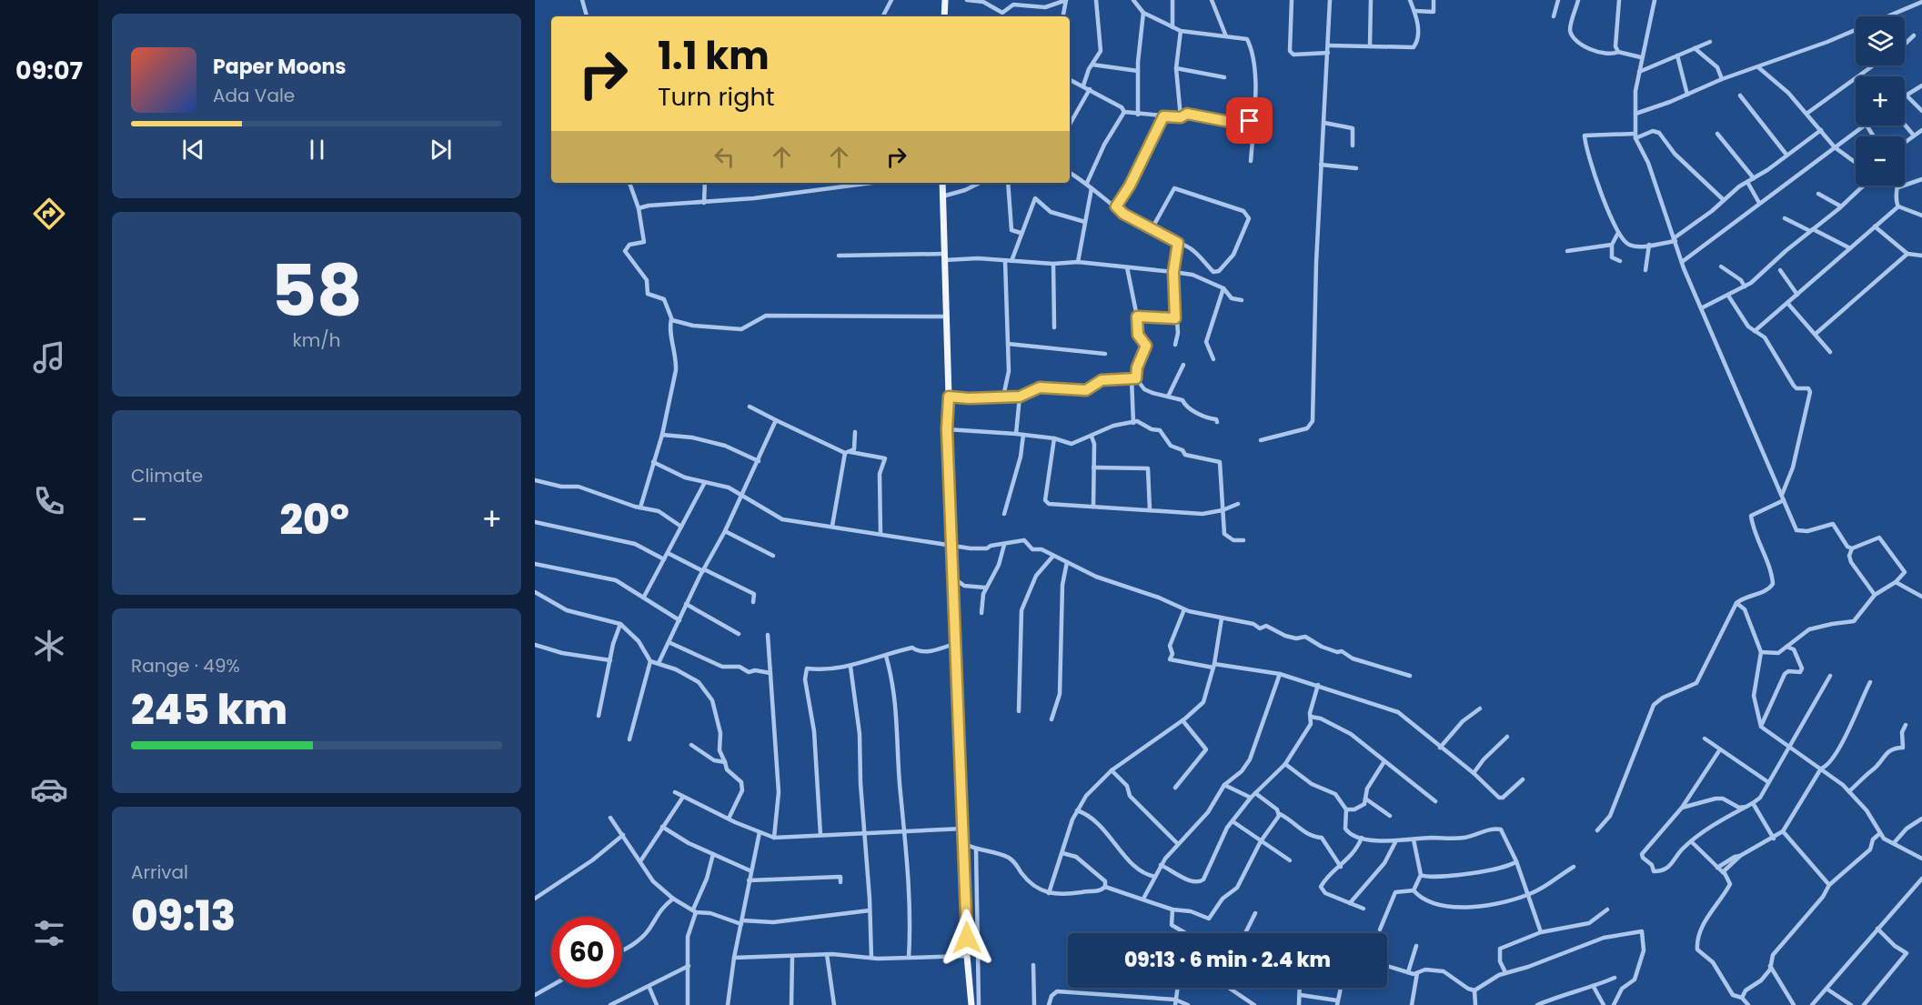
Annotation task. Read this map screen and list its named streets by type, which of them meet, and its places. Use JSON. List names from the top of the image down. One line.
{"page":{"tabs":"09:07","map_buttons":["+","−"],"turn":["1.1 km","Turn right"],"song":["Paper Moons","Ada Vale"],"tile":[["58","km/h"],"Climate",["Range · 49%","245 km"],["Arrival","09:13"]],"heat":["−","20°","+"],"limit":"60","trip":"09:13 · 6 min · 2.4 km"}}
